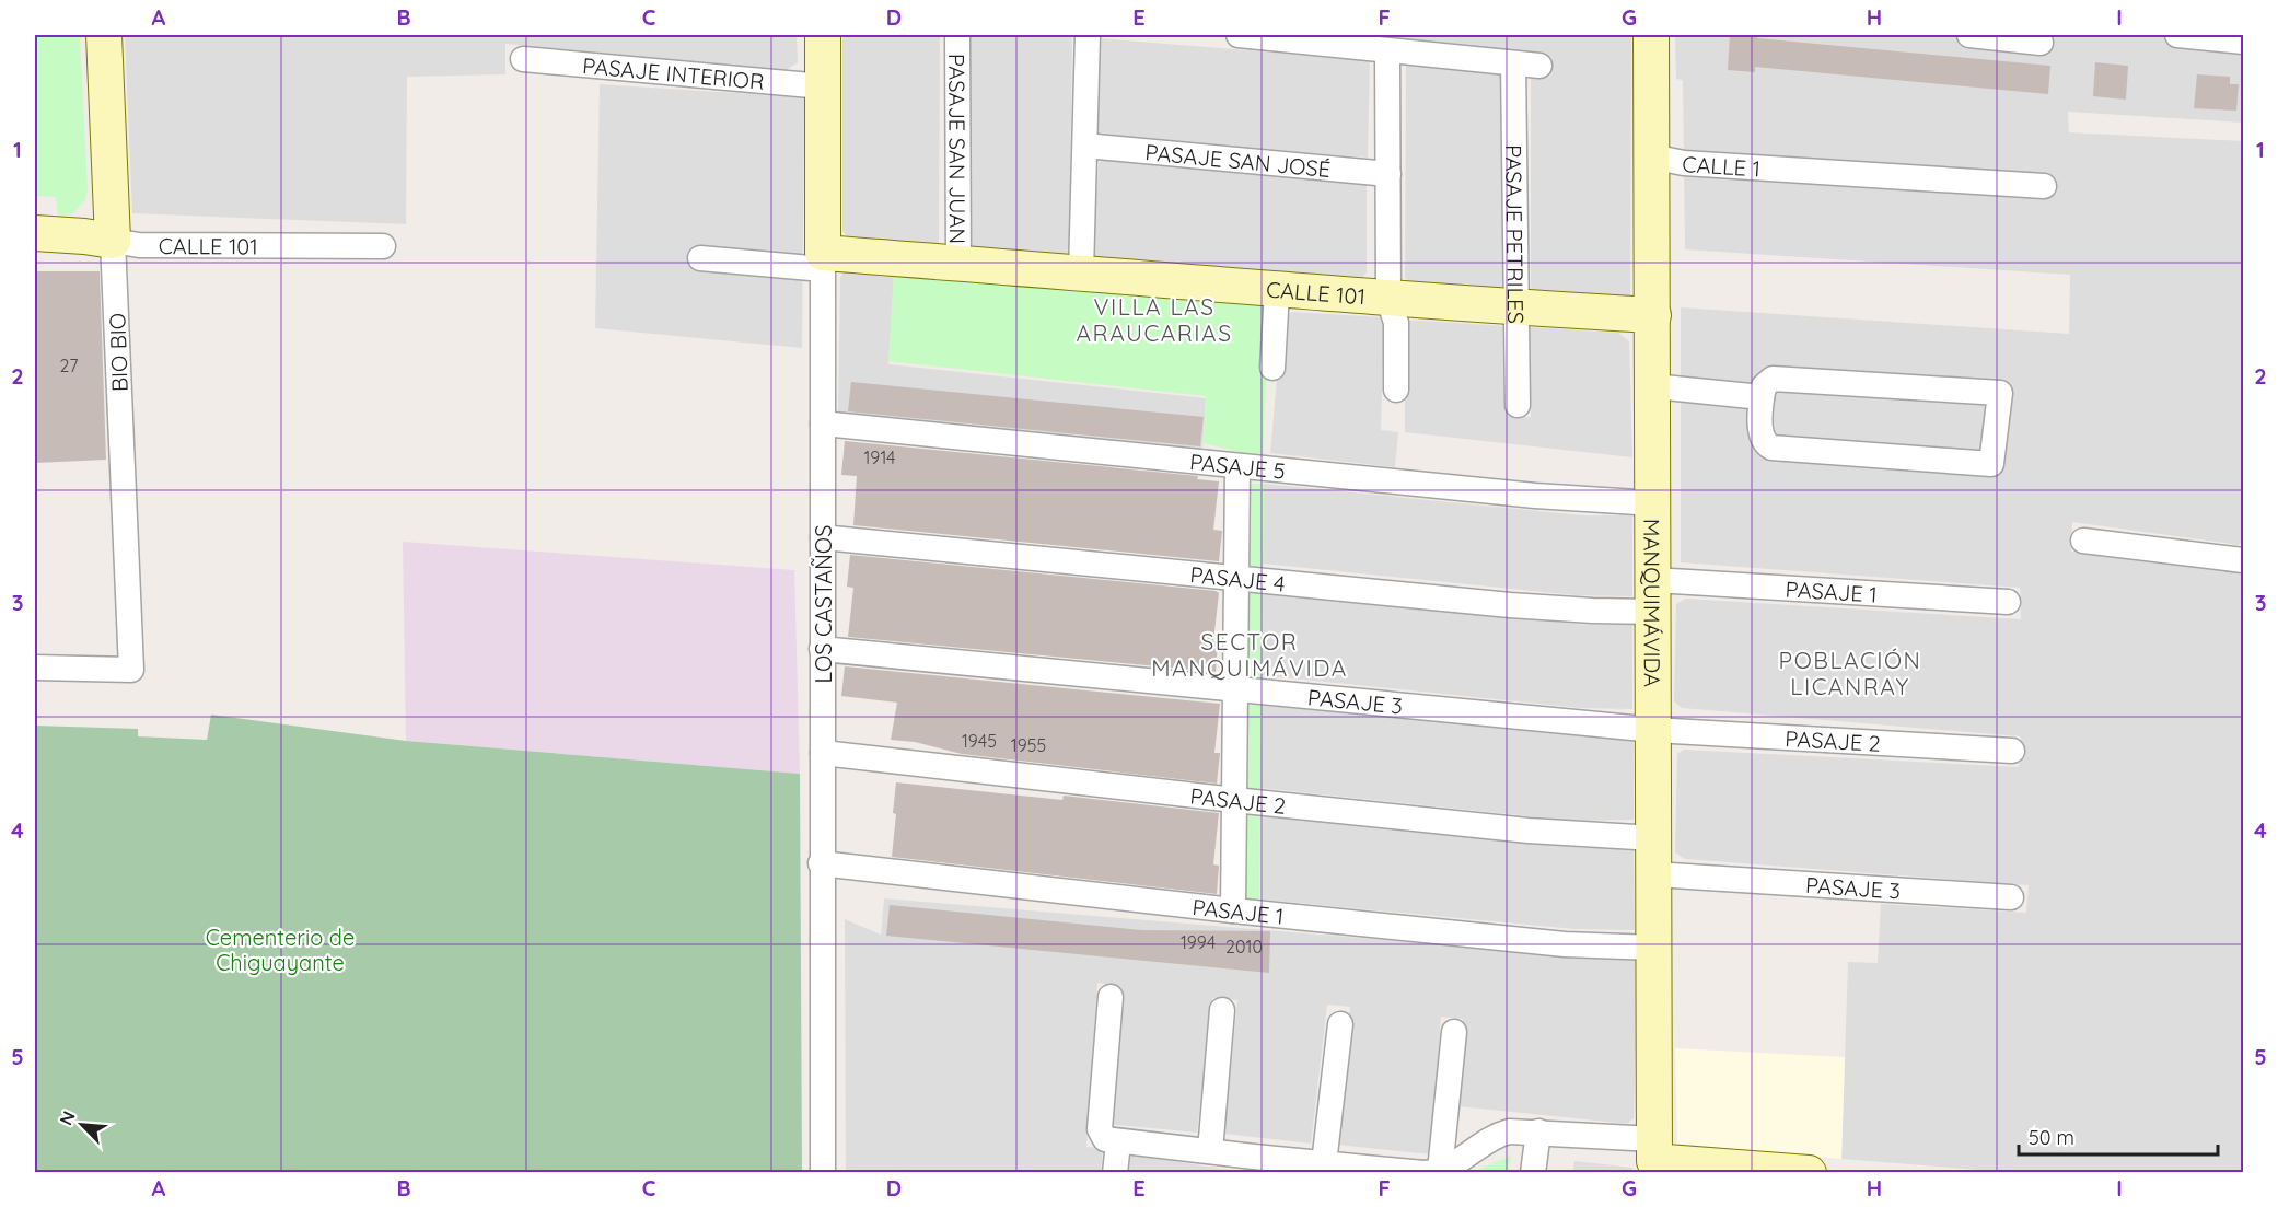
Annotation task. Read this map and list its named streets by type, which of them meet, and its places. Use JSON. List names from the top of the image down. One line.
{"streets":{"street":["PASAJE INTERIOR","PASAJE SAN JUAN","PASAJE SAN JOSÉ","CALLE 1","PASAJE PETRILES","CALLE 101","BIO BIO","PASAJE 5","PASAJE 4","PASAJE 1","MANQUIMÁVIDA","LOS CASTAÑOS","PASAJE 3","PASAJE 2"]},"crossings":[["PASAJE INTERIOR","LOS CASTAÑOS"],["PASAJE SAN JUAN","CALLE 101"],["CALLE 1","MANQUIMÁVIDA"],["PASAJE PETRILES","CALLE 101"],["CALLE 101","BIO BIO"],["CALLE 101","MANQUIMÁVIDA"],["CALLE 101","LOS CASTAÑOS"],["PASAJE 5","MANQUIMÁVIDA"],["PASAJE 5","LOS CASTAÑOS"],["PASAJE 4","PASAJE 1"],["PASAJE 4","MANQUIMÁVIDA"],["PASAJE 4","LOS CASTAÑOS"],["PASAJE 1","MANQUIMÁVIDA"],["PASAJE 1","LOS CASTAÑOS"],["MANQUIMÁVIDA","PASAJE 3"],["MANQUIMÁVIDA","PASAJE 2"],["LOS CASTAÑOS","PASAJE 3"],["LOS CASTAÑOS","PASAJE 2"],["PASAJE 3","PASAJE 2"]],"districts":["VILLA LAS ARAUCARIAS","SECTOR MANQUIMÁVIDA","POBLACIÓN LICANRAY"],"parks":["Cementerio de Chiguayante"],"house_numbers":["27","1914","1945","1955","1994","2010"],"scale_bar":"50 m","north":"top left","grid":{"columns":["A","B","C","D","E","F","G","H","I"],"rows":["1","2","3","4","5"]}}
